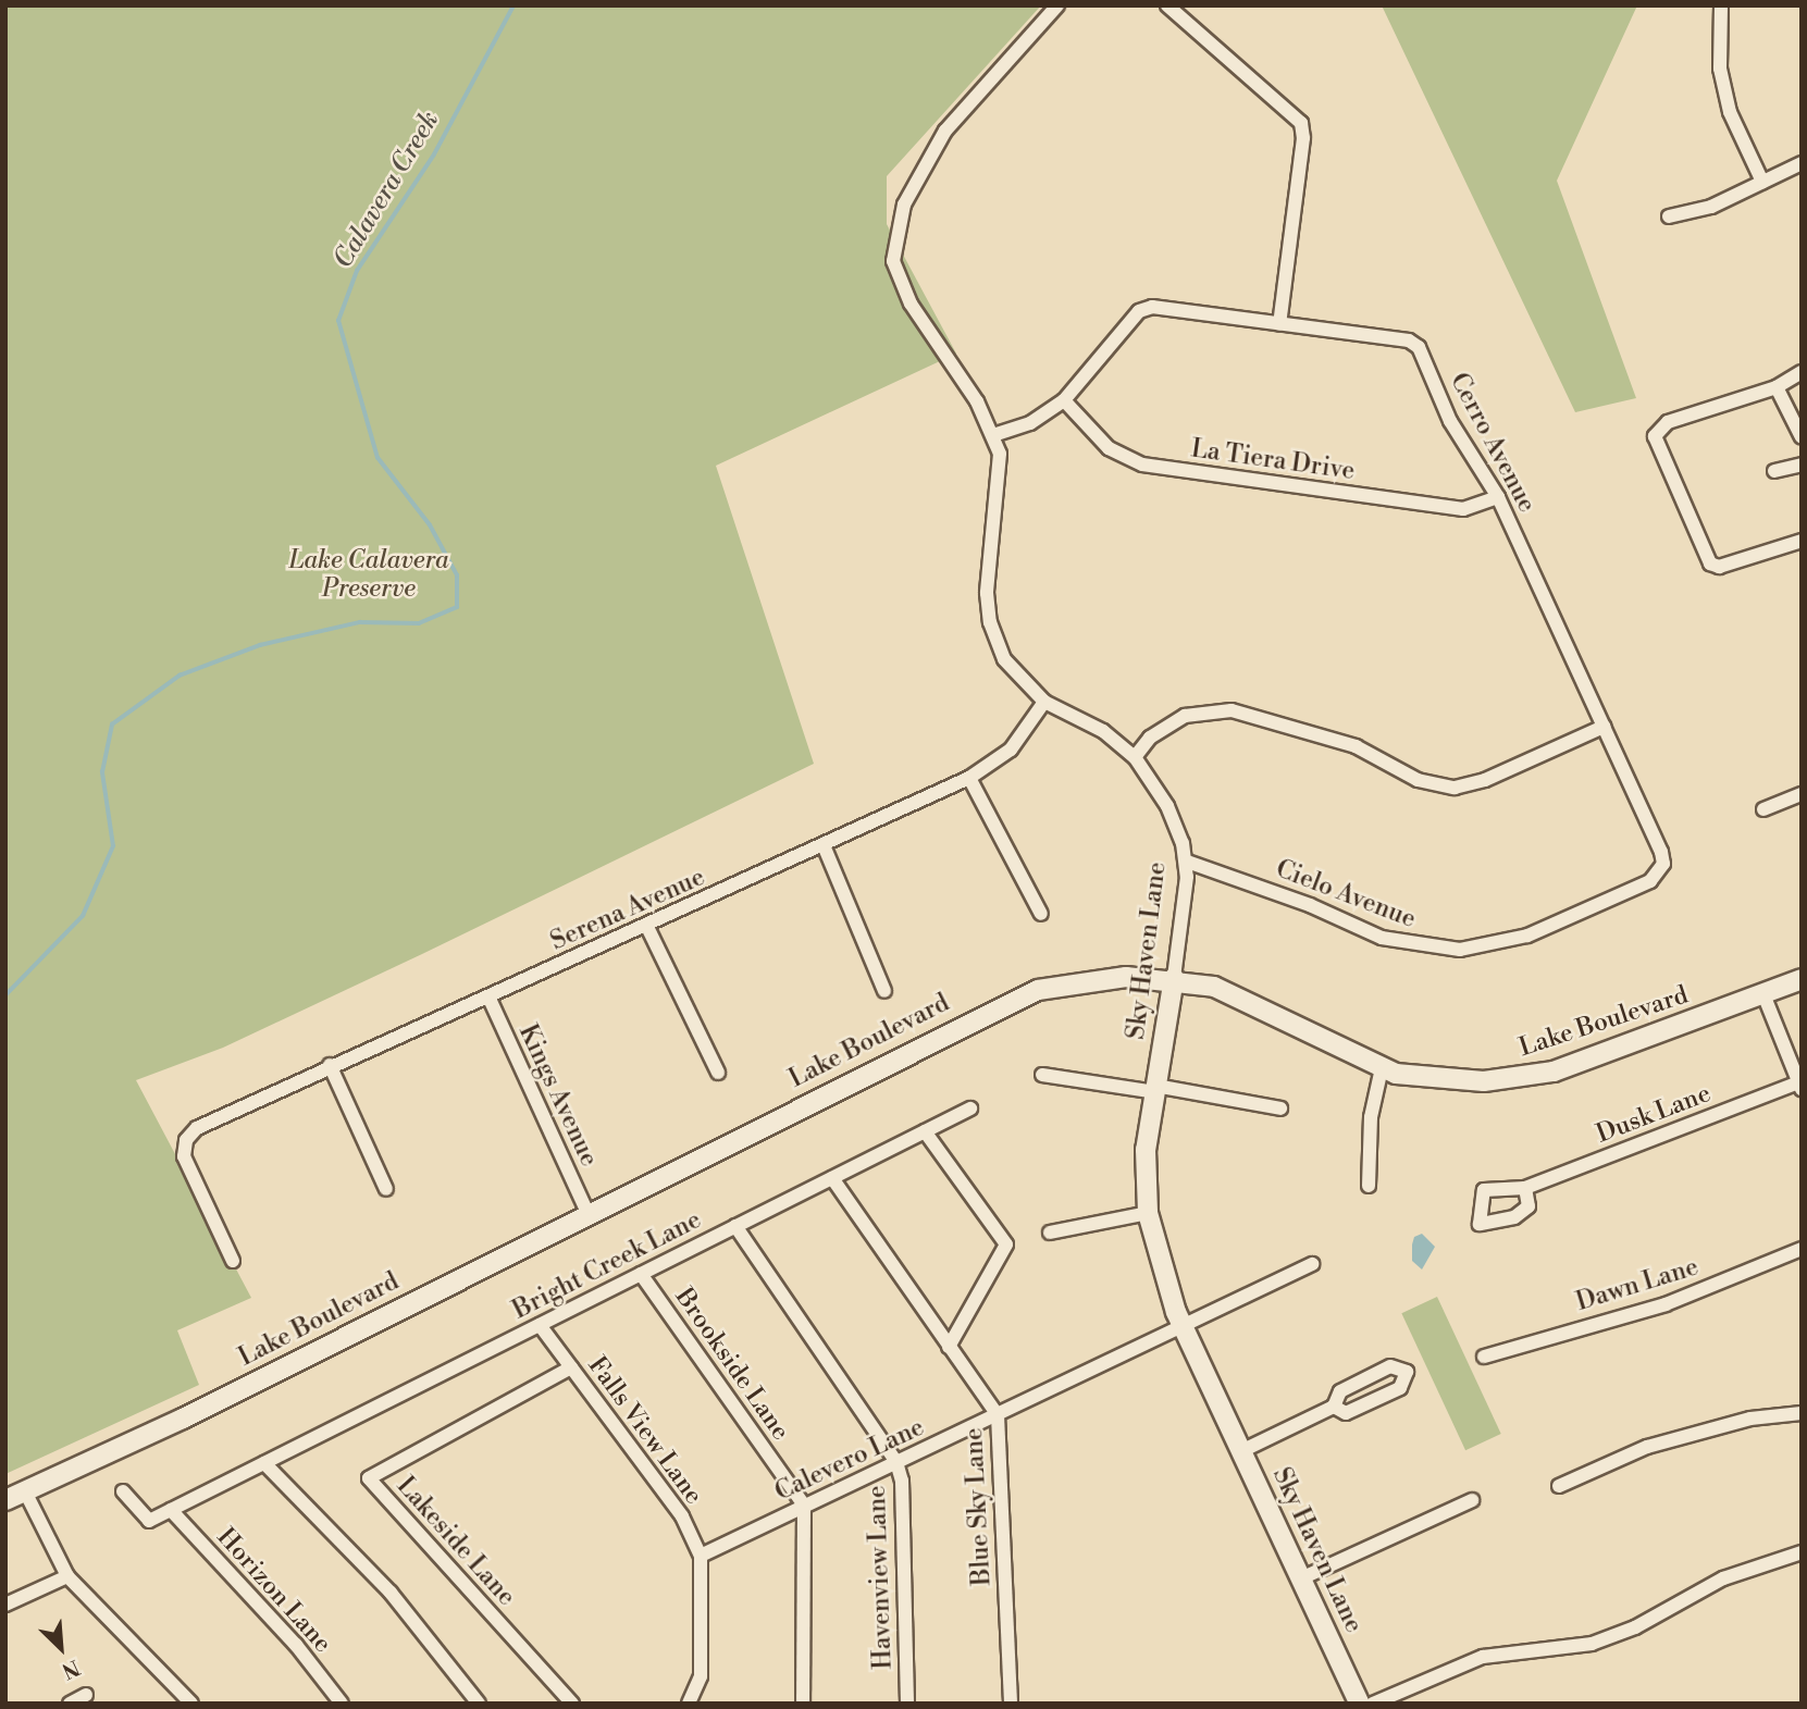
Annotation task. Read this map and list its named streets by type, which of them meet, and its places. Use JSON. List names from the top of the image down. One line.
{"streets":{"main road":["Sky Haven Lane","Lake Boulevard"],"street":["Cerro Avenue","La Tiera Drive","Cielo Avenue","Serena Avenue","Kings Avenue","Dusk Lane","Bright Creek Lane","Dawn Lane","Brookside Lane","Falls View Lane","Calevero Lane","Blue Sky Lane","Lakeside Lane","Havenview Lane","Horizon Lane"]},"crossings":[["Cerro Avenue","La Tiera Drive"],["Cerro Avenue","Cielo Avenue"],["Cerro Avenue","Sky Haven Lane"],["Cielo Avenue","Sky Haven Lane"],["Serena Avenue","Sky Haven Lane"],["Serena Avenue","Kings Avenue"],["Sky Haven Lane","Lake Boulevard"],["Sky Haven Lane","Calevero Lane"],["Lake Boulevard","Kings Avenue"],["Bright Creek Lane","Brookside Lane"],["Bright Creek Lane","Falls View Lane"],["Bright Creek Lane","Blue Sky Lane"],["Bright Creek Lane","Havenview Lane"],["Bright Creek Lane","Horizon Lane"],["Brookside Lane","Calevero Lane"],["Falls View Lane","Calevero Lane"],["Falls View Lane","Lakeside Lane"],["Calevero Lane","Blue Sky Lane"],["Calevero Lane","Havenview Lane"]],"water":["Calavera Creek"],"parks":["Lake Calavera Preserve"],"north":"bottom right"}
